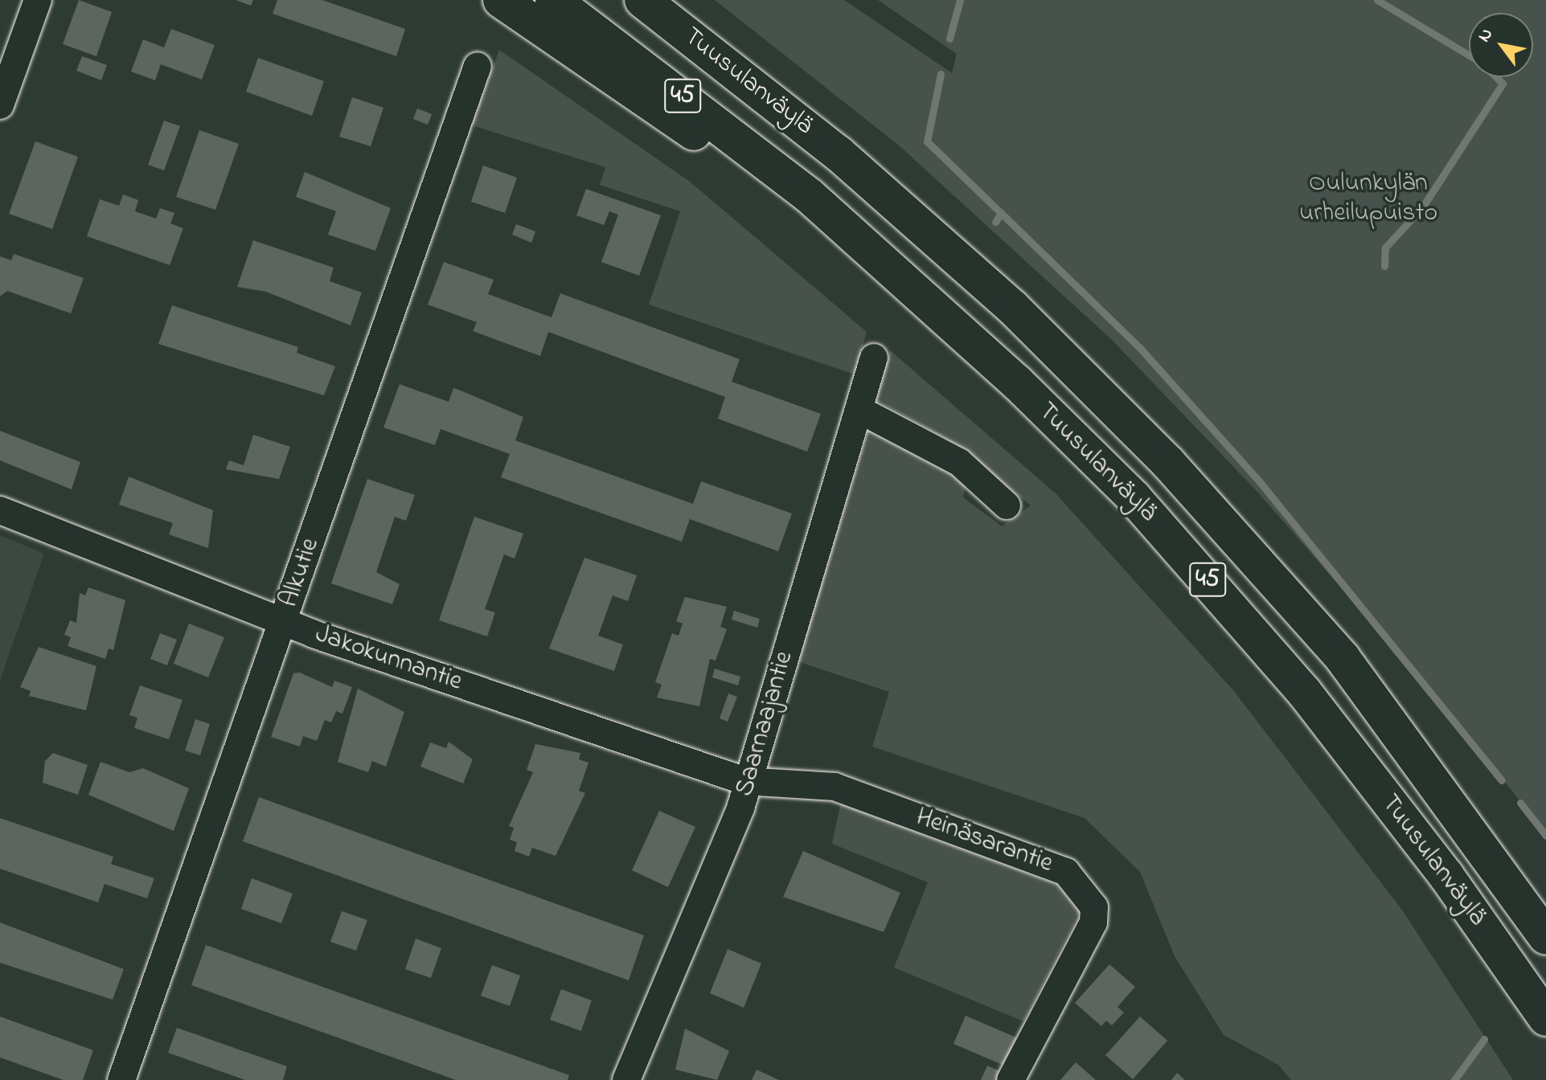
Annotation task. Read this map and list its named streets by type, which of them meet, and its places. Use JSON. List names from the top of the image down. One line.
{"streets":{"highway":["Tuusulanväylä","45"],"street":["Alkutie","Jakokunnantie","Saarnaajantie","Heinäsarantie"]},"crossings":[["Alkutie","Jakokunnantie"],["Jakokunnantie","Saarnaajantie"],["Jakokunnantie","Heinäsarantie"],["Saarnaajantie","Heinäsarantie"]],"parks":["Oulunkylän urheilupuisto"],"north":"top left"}
